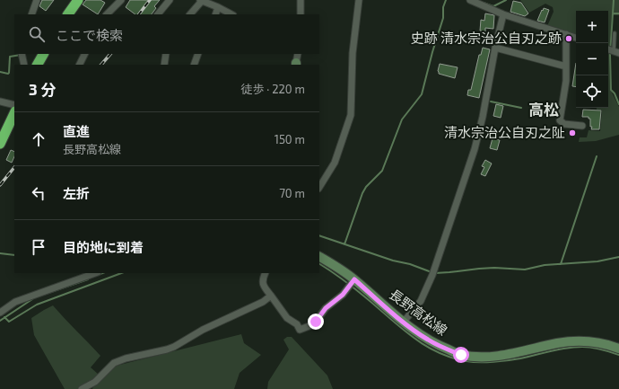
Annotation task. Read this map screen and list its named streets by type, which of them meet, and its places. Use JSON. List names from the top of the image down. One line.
{"streets":{"main road":["長野高松線"]},"districts":["高松"],"places":["史跡 清水宗治公自刃之跡","清水宗治公自刃之阯"],"page":{"map_buttons":["+","−"],"search":"ここで検索","heading":["3 分","徒歩 · 220 m"],"list":[["直進","長野高松線","150 m"],["左折","70 m"],"目的地に到着"]}}
